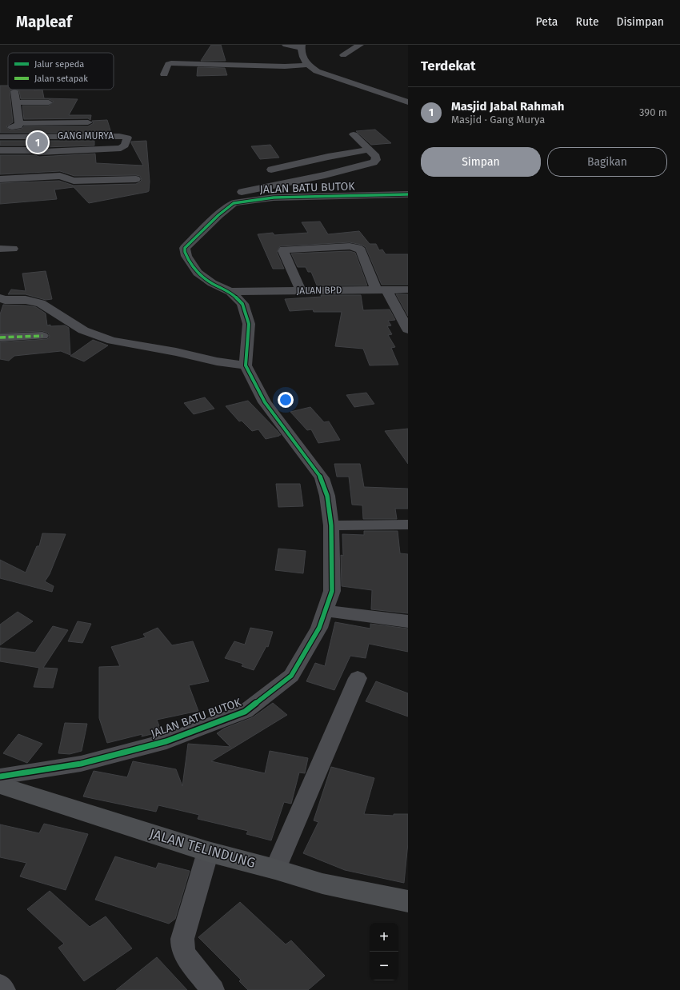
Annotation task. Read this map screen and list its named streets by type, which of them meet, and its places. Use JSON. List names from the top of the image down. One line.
{"streets":{"main road":["JALAN TELINDUNG"],"street":["GANG MURYA","JALAN BATU BUTOK","JALAN BPD"]},"crossings":[["JALAN BATU BUTOK","JALAN BPD"]],"legend":["Jalur sepeda","Jalan setapak"],"page":{"header":"Mapleaf","nav":["Peta","Rute","Disimpan"],"heading":"Terdekat","list":[{"mark":"1","name":"Masjid Jabal Rahmah","note":"Masjid · Gang Murya","value":"390 m"}],"pins":"1","buttons":["Simpan","Bagikan"],"map_buttons":["+","−"]}}
